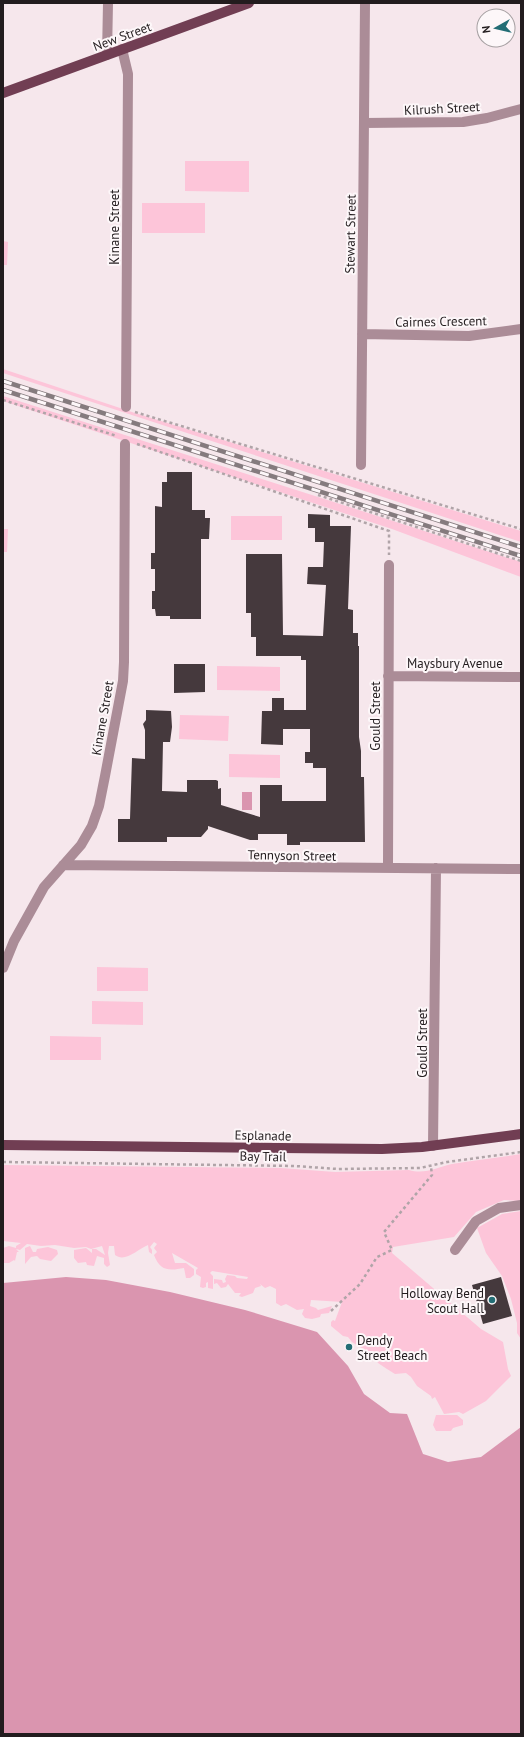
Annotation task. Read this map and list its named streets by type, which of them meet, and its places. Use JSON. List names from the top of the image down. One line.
{"streets":{"main road":["New Street","Esplanade"],"street":["Kilrush Street","Kinane Street","Stewart Street","Cairnes Crescent","Maysbury Avenue","Gould Street","Tennyson Street"],"path":["Bay Trail"]},"crossings":[["New Street","Kinane Street"],["Kilrush Street","Stewart Street"],["Kinane Street","Tennyson Street"],["Stewart Street","Cairnes Crescent"],["Maysbury Avenue","Gould Street"],["Gould Street","Tennyson Street"],["Gould Street","Esplanade"]],"places":["Holloway Bend Scout Hall","Dendy Street Beach"],"north":"left"}
